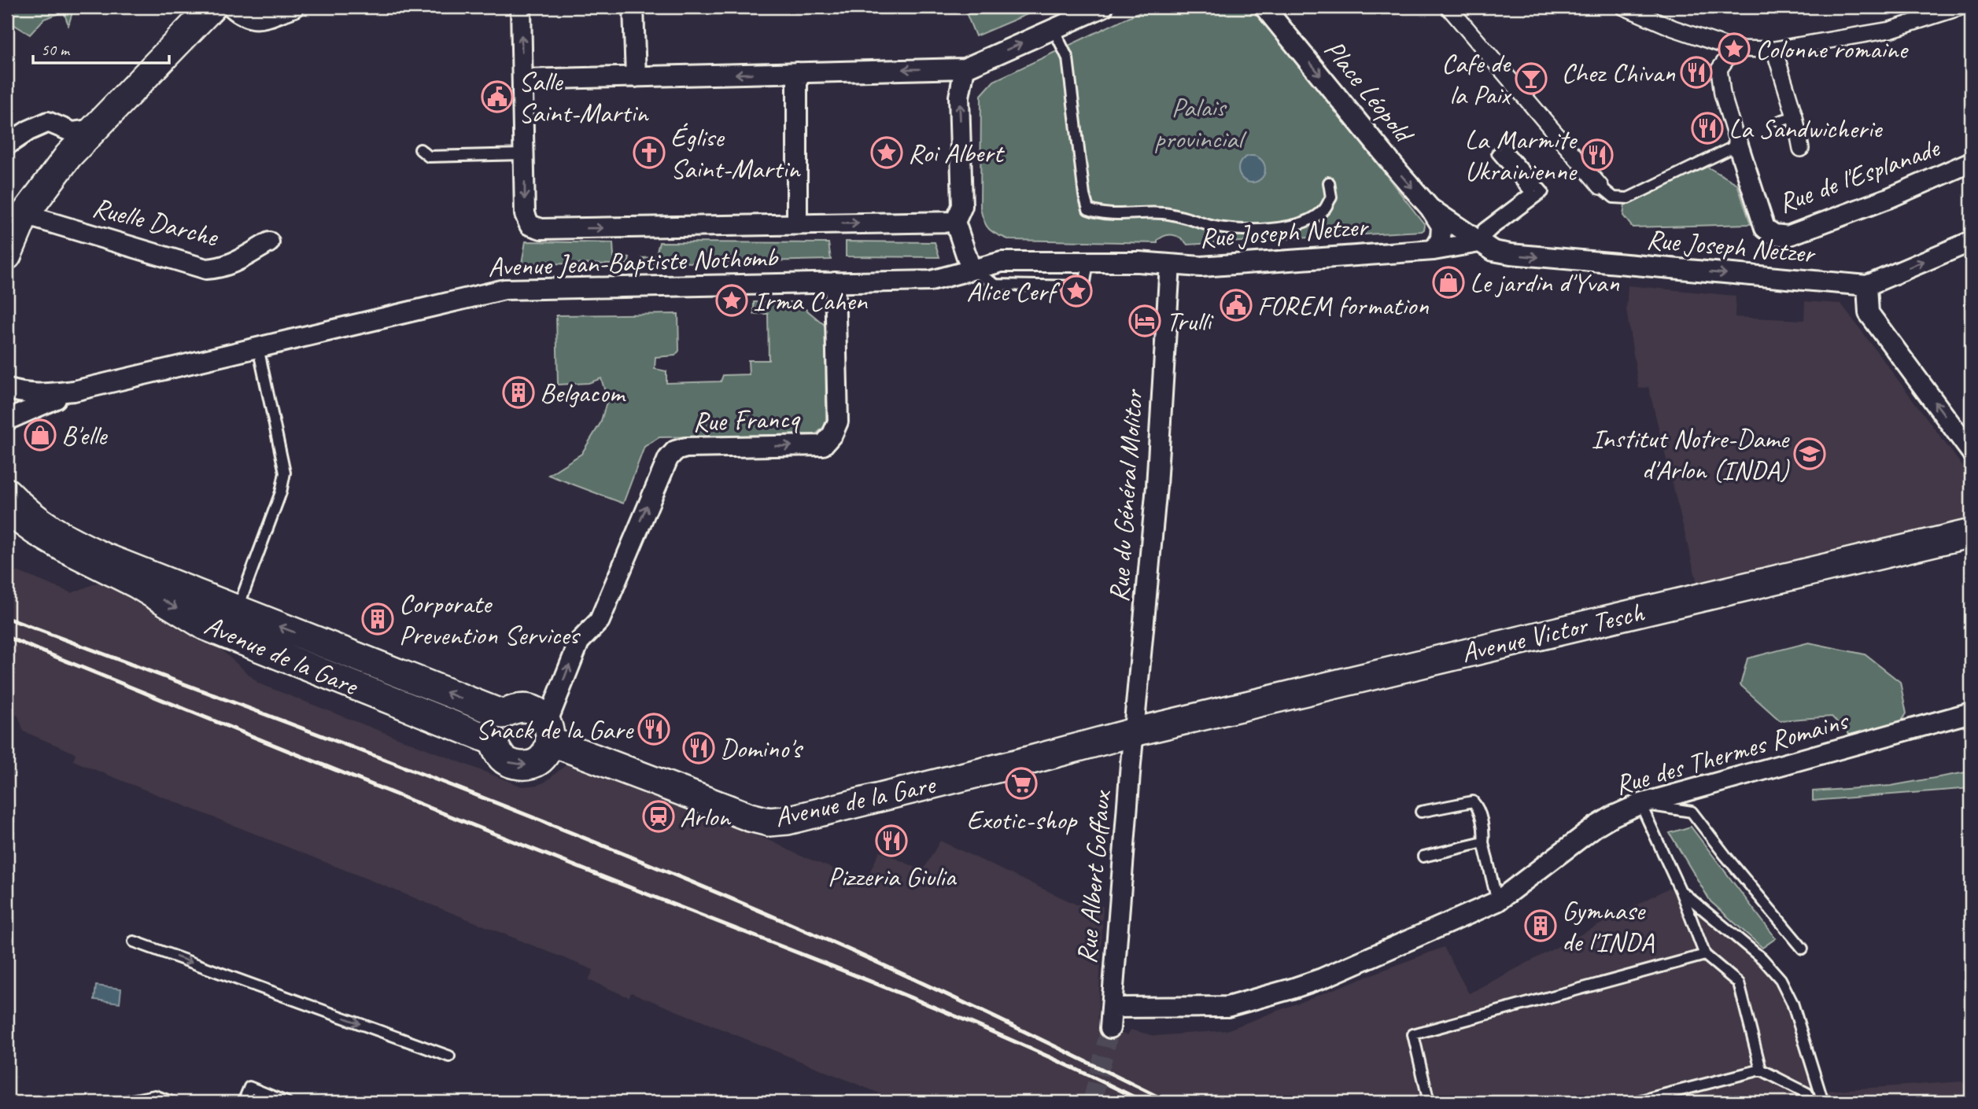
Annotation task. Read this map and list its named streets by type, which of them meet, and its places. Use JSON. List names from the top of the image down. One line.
{"streets":{"main road":["Avenue Victor Tesch","Avenue de la Gare"],"street":["Place Léopold","Rue de l'Esplanade","Ruelle Darche","Rue Joseph Netzer","Avenue Jean-Baptiste Nothomb","Rue Francq","Rue du Général Molitor","Rue des Thermes Romains","Rue Albert Goffaux"]},"crossings":[["Place Léopold","Rue Joseph Netzer"],["Rue Joseph Netzer","Avenue Jean-Baptiste Nothomb"],["Rue Joseph Netzer","Rue du Général Molitor"],["Avenue Jean-Baptiste Nothomb","Rue Francq"],["Avenue Jean-Baptiste Nothomb","Rue du Général Molitor"],["Rue Francq","Avenue de la Gare"],["Rue du Général Molitor","Avenue Victor Tesch"],["Rue du Général Molitor","Avenue de la Gare"],["Rue du Général Molitor","Rue Albert Goffaux"],["Avenue Victor Tesch","Avenue de la Gare"],["Avenue Victor Tesch","Rue Albert Goffaux"],["Avenue de la Gare","Rue Albert Goffaux"],["Rue des Thermes Romains","Rue Albert Goffaux"]],"one_way":["Rue Joseph Netzer","Rue Francq"],"parks":["Palais provincial"],"places":{"place":["Colonne romaine","Roi Albert","Alice Cerf","Irma Cahen"],"restaurant":["Chez Chivan","La Sandwicherie","La Marmite Ukrainienne","Snack de la Gare","Domino's","Pizzeria Giulia"],"bar":["Cafe de la Paix"],"public building":["Salle Saint-Martin","FOREM formation"],"church":["Église Saint-Martin"],"shop":["Le jardin d'Yvan","B'elle"],"hotel":["Trulli"],"building":["Belgacom","Corporate Prevention Services","Gymnase de l'INDA"],"school or university":["Institut Notre-Dame d'Arlon (INDA)"],"supermarket":["Exotic-shop"],"station":["Arlon"]},"scale_bar":"50 m"}
